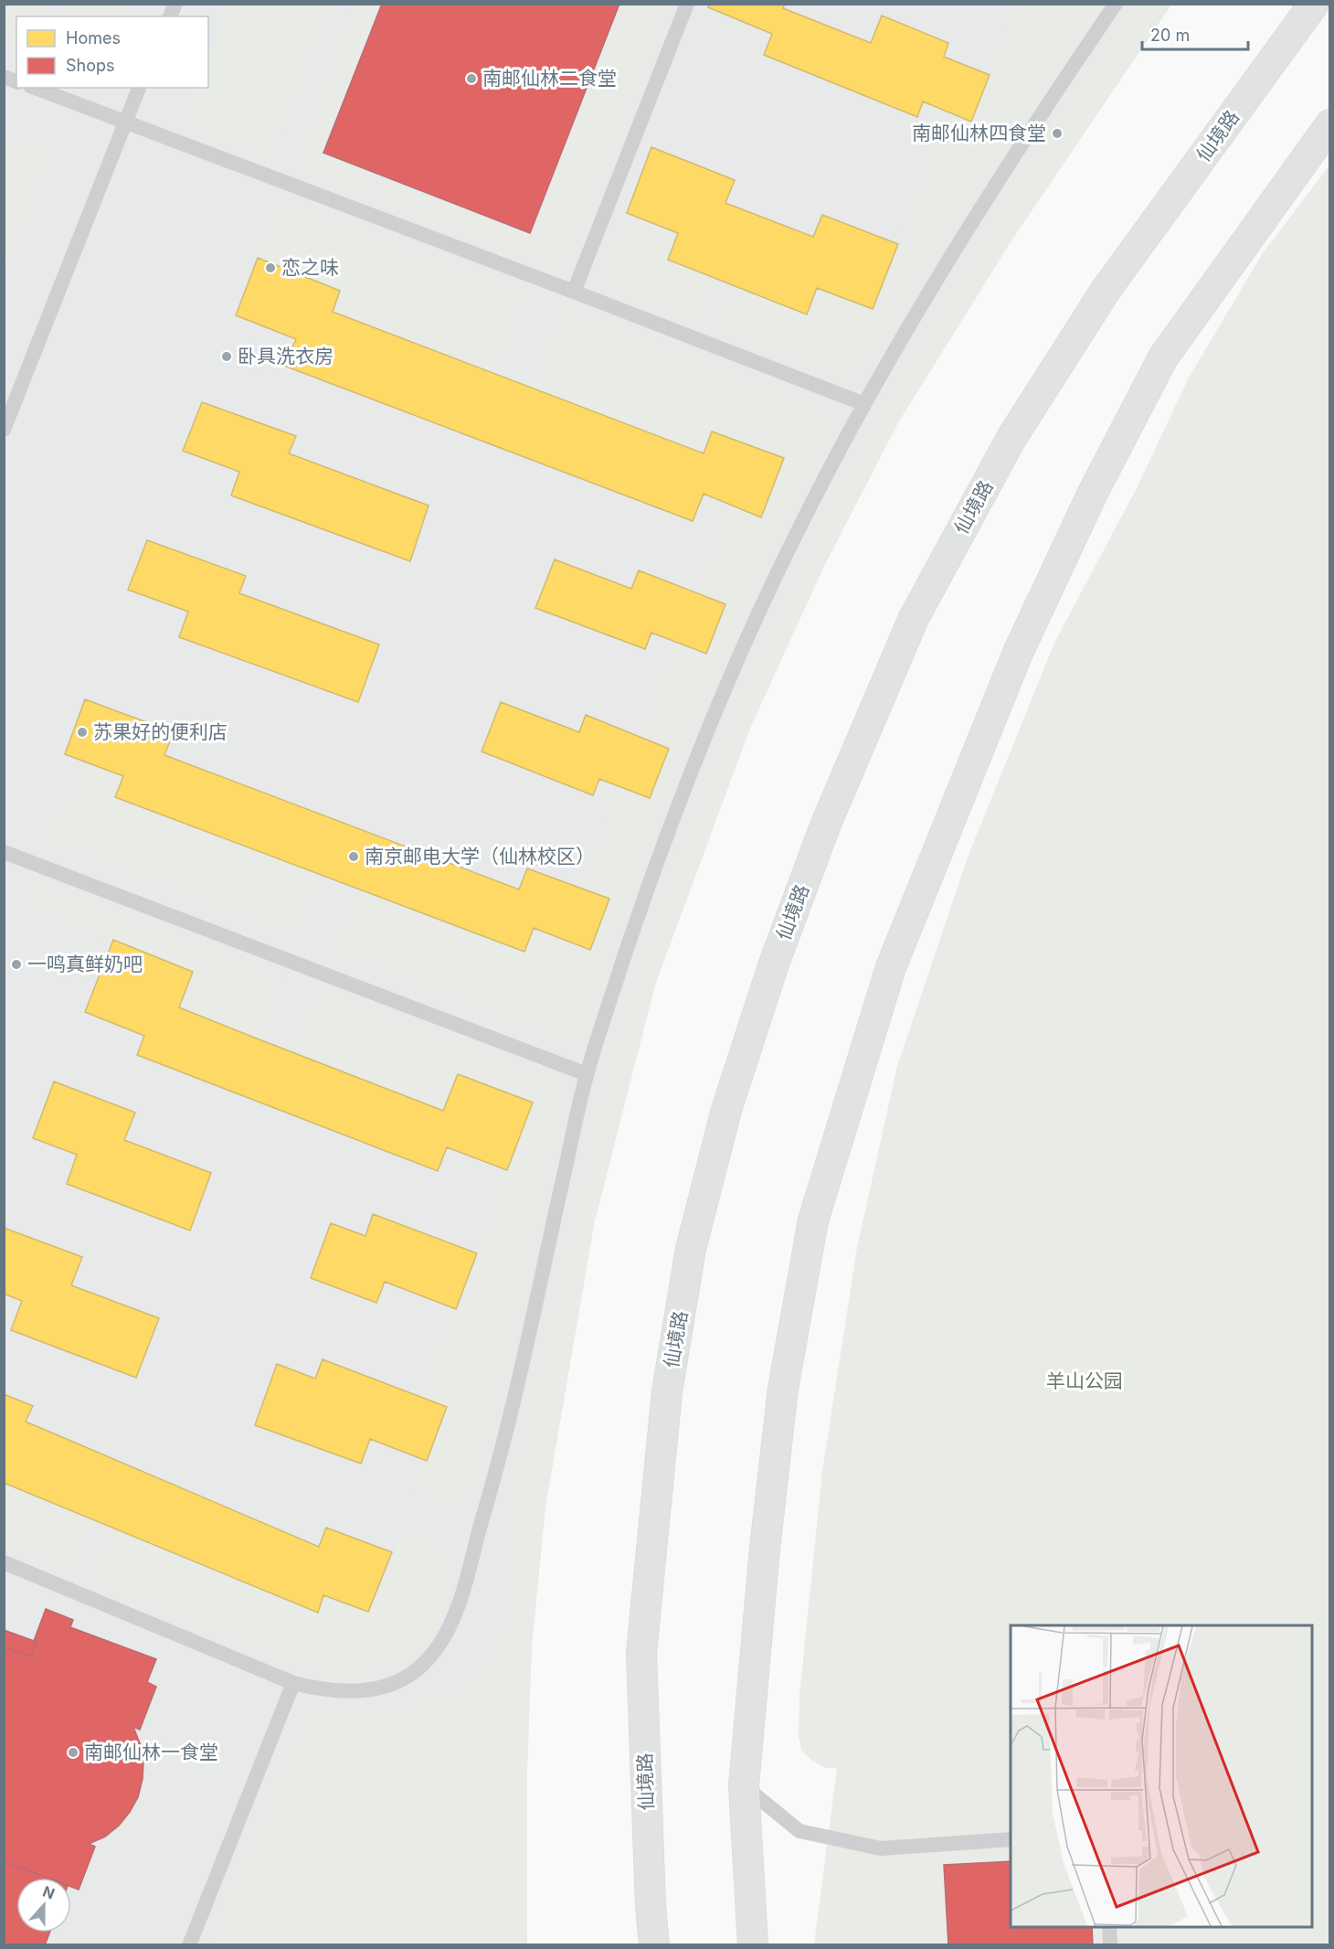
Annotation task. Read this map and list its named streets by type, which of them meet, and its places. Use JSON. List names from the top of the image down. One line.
{"streets":{"main road":["仙境路"]},"parks":["羊山公园"],"places":["南邮仙林二食堂","南邮仙林四食堂","恋之味","卧具洗衣房","苏果好的便利店","南京邮电大学（仙林校区）","一鸣真鲜奶吧","南邮仙林一食堂"],"legend":["Homes","Shops"],"scale_bar":"20 m","north":"top"}
